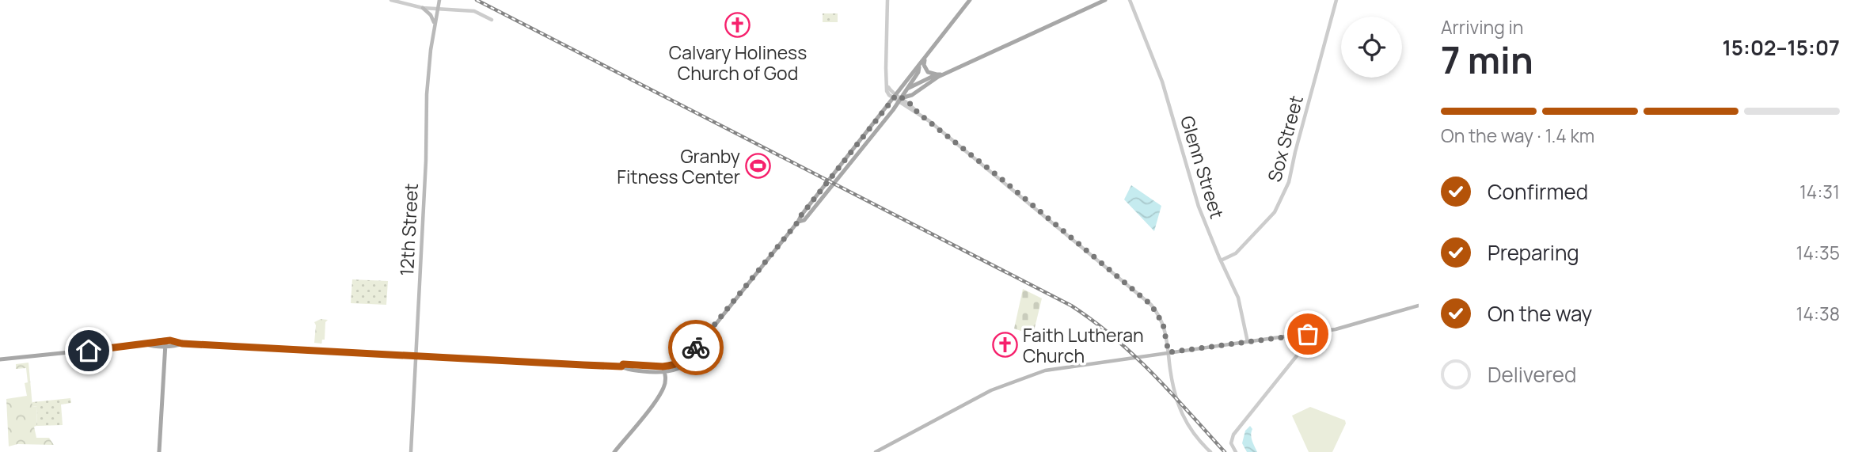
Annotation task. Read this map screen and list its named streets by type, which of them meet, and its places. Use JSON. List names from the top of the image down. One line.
{"streets":{"main road":["12th Street"],"street":["Sox Street","Glenn Street"]},"crossings":[["Sox Street","Glenn Street"]],"places":{"church":["Calvary Holiness Church of God","Faith Lutheran Church"],"sports":["Granby Fitness Center"]},"page":{"heading":["7 min","Arriving in","15:02–15:07"],"bar":"On the way · 1.4 km","list":[["Confirmed","14:31"],["Preparing","14:35"],["On the way","14:38"],"Delivered"]}}
